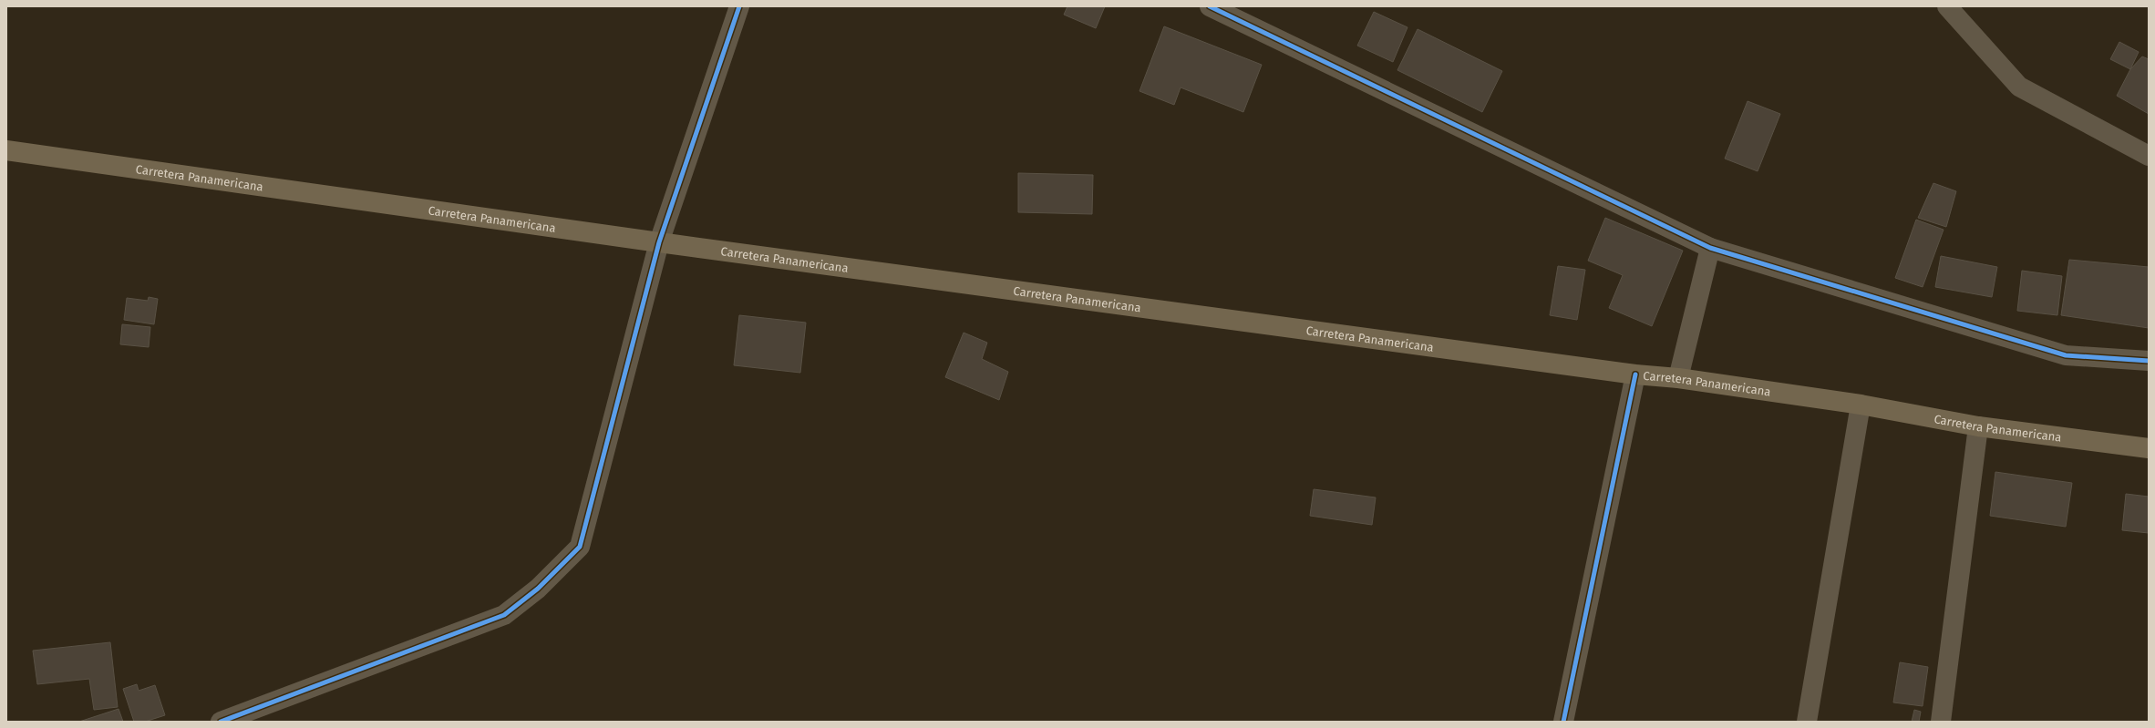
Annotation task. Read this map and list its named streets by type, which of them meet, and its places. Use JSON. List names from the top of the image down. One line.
{"streets":{"highway":["Carretera Panamericana"]}}
